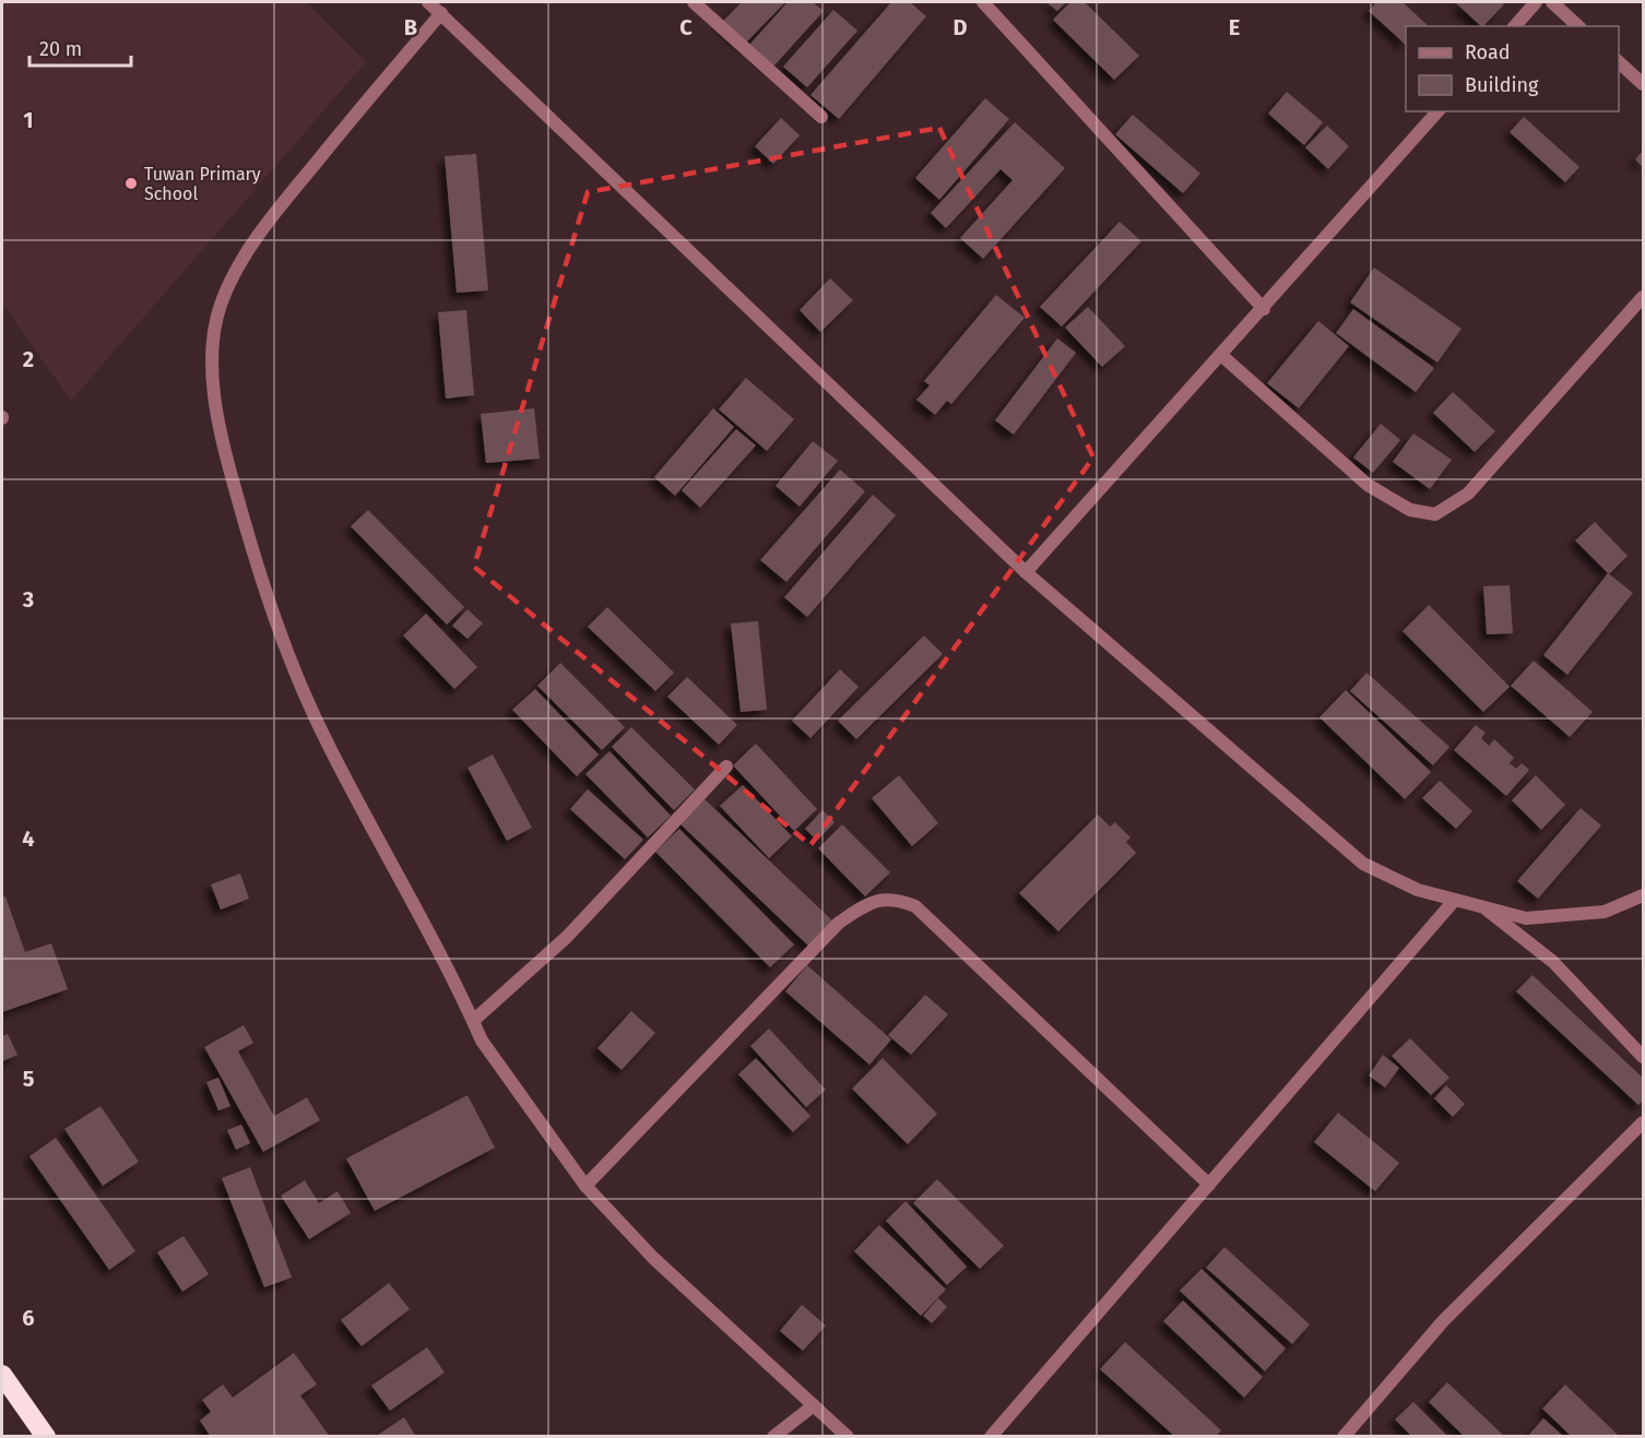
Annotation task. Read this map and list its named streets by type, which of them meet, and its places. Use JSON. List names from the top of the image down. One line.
{"places":["Tuwan Primary School"],"legend":["Road","Building"],"scale_bar":"20 m","grid":{"columns":["B","C","D","E"],"rows":["1","2","3","4","5","6"]}}
